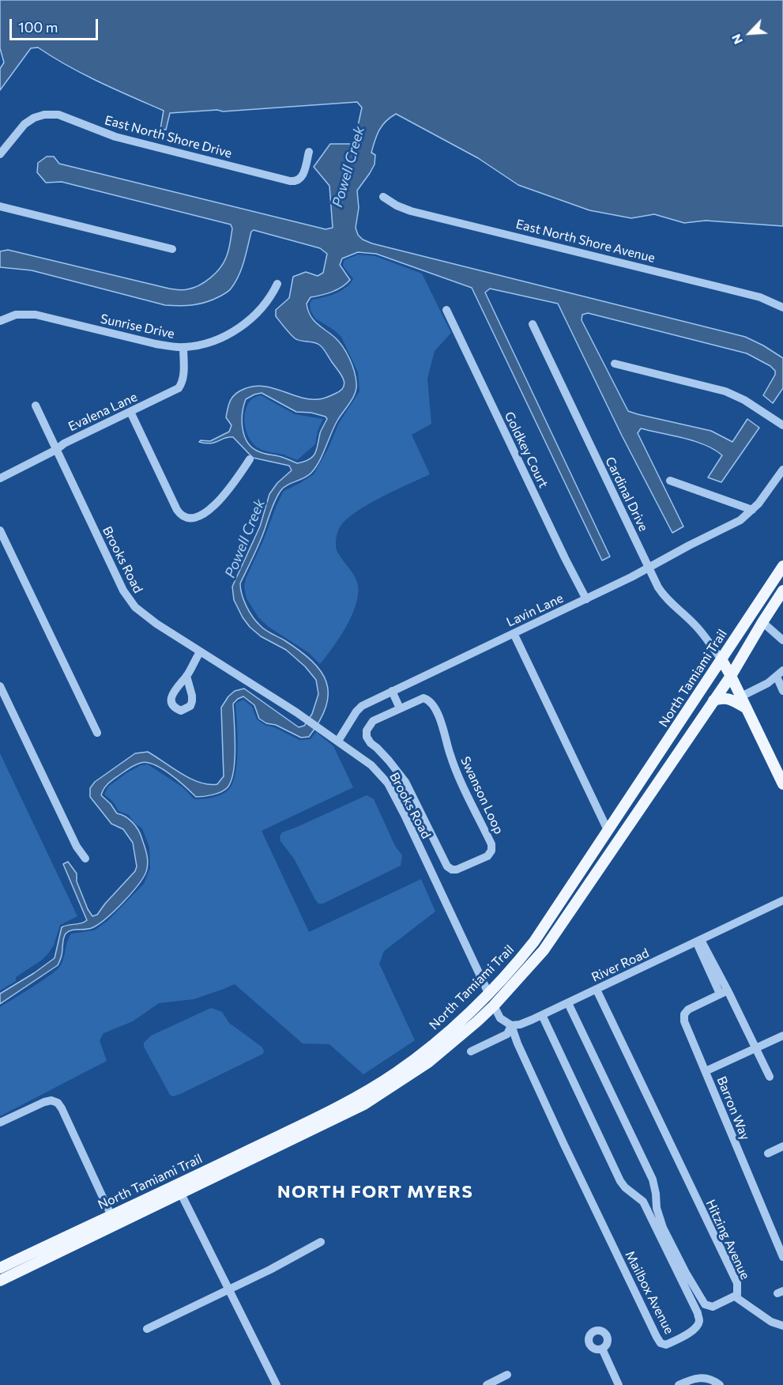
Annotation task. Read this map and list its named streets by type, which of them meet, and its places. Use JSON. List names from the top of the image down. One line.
{"streets":{"main road":["North Tamiami Trail"],"street":["East North Shore Drive","East North Shore Avenue","Sunrise Drive","Evalena Lane","Goldkey Court","Cardinal Drive","Brooks Road","Lavin Lane","Swanson Loop","River Road","Barron Way","Hitzing Avenue","Mailbox Avenue"]},"crossings":[["Sunrise Drive","Evalena Lane"],["Evalena Lane","Brooks Road"],["Goldkey Court","Lavin Lane"],["Cardinal Drive","Lavin Lane"],["Cardinal Drive","North Tamiami Trail"],["Brooks Road","Lavin Lane"],["Brooks Road","North Tamiami Trail"],["River Road","Hitzing Avenue"],["River Road","Mailbox Avenue"]],"districts":["NORTH FORT MYERS"],"water":["Powell Creek"],"scale_bar":"100 m","north":"bottom left"}
